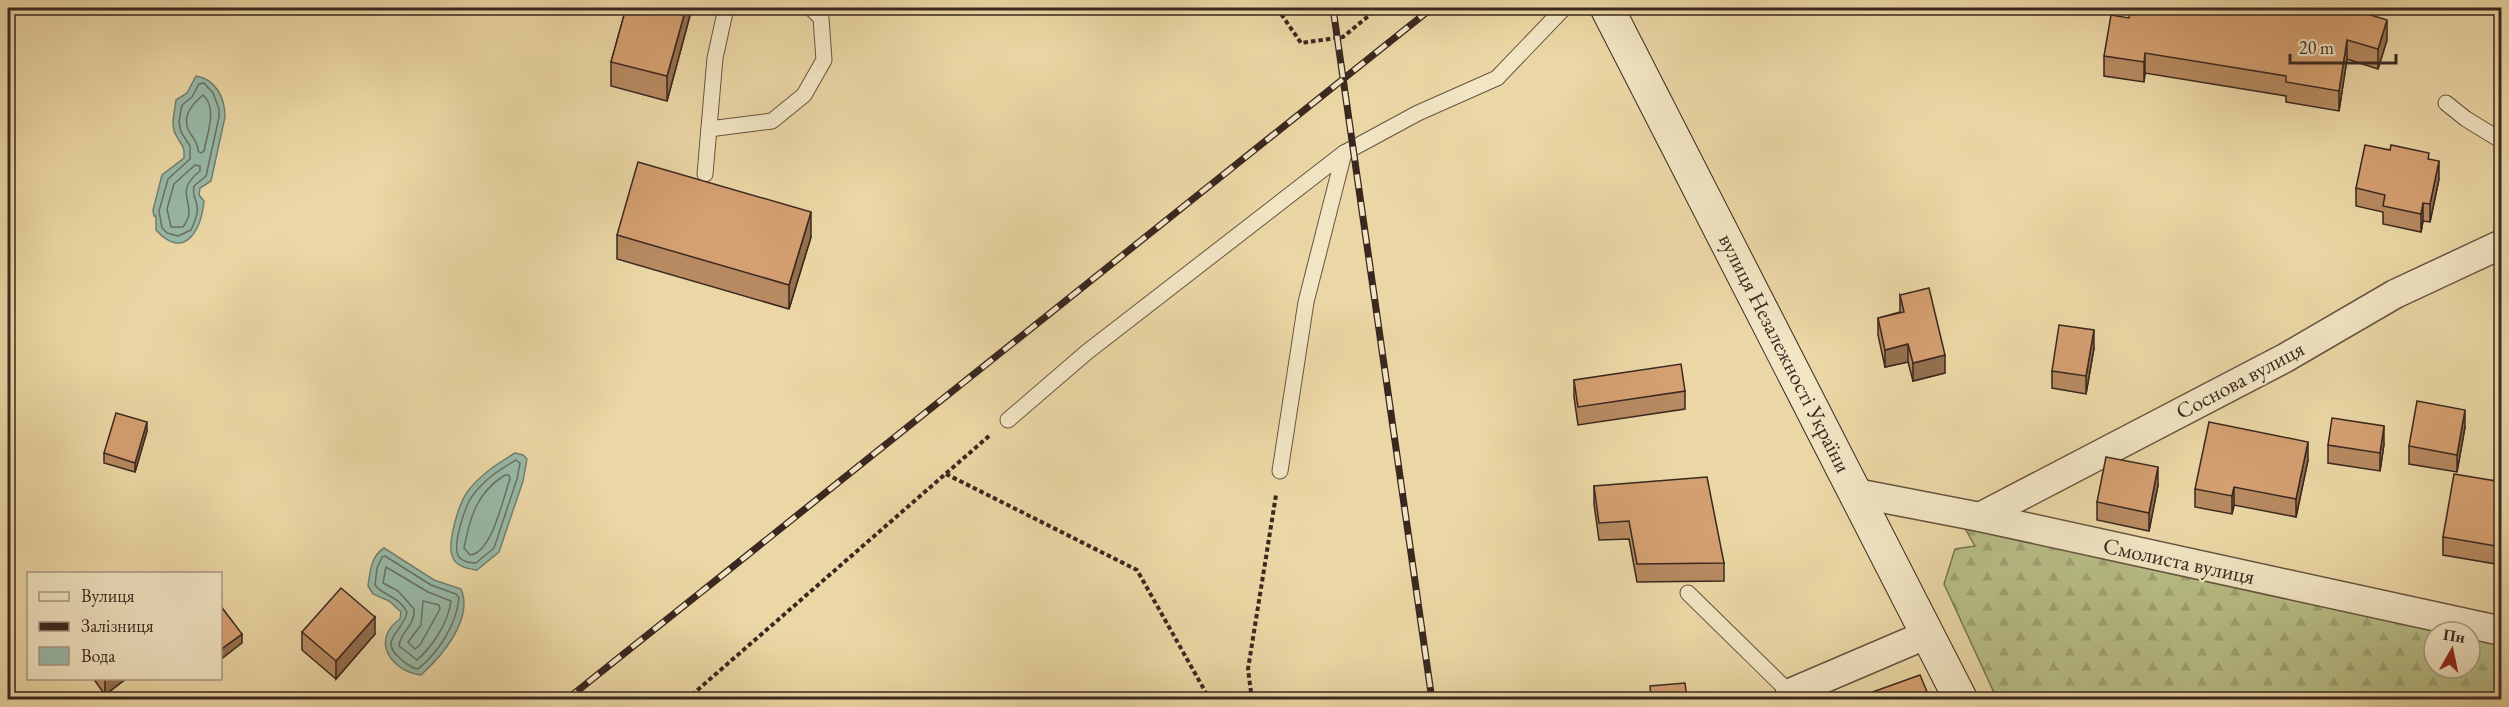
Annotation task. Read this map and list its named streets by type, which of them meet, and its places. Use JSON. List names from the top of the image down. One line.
{"streets":{"main road":["вулиця Незалежності України"],"street":["Соснова вулиця","Смолиста вулиця"]},"crossings":[["вулиця Незалежності України","Смолиста вулиця"],["Соснова вулиця","Смолиста вулиця"]],"legend":["Вулиця","Залізниця","Вода"],"scale_bar":"20 m","north":"top"}
